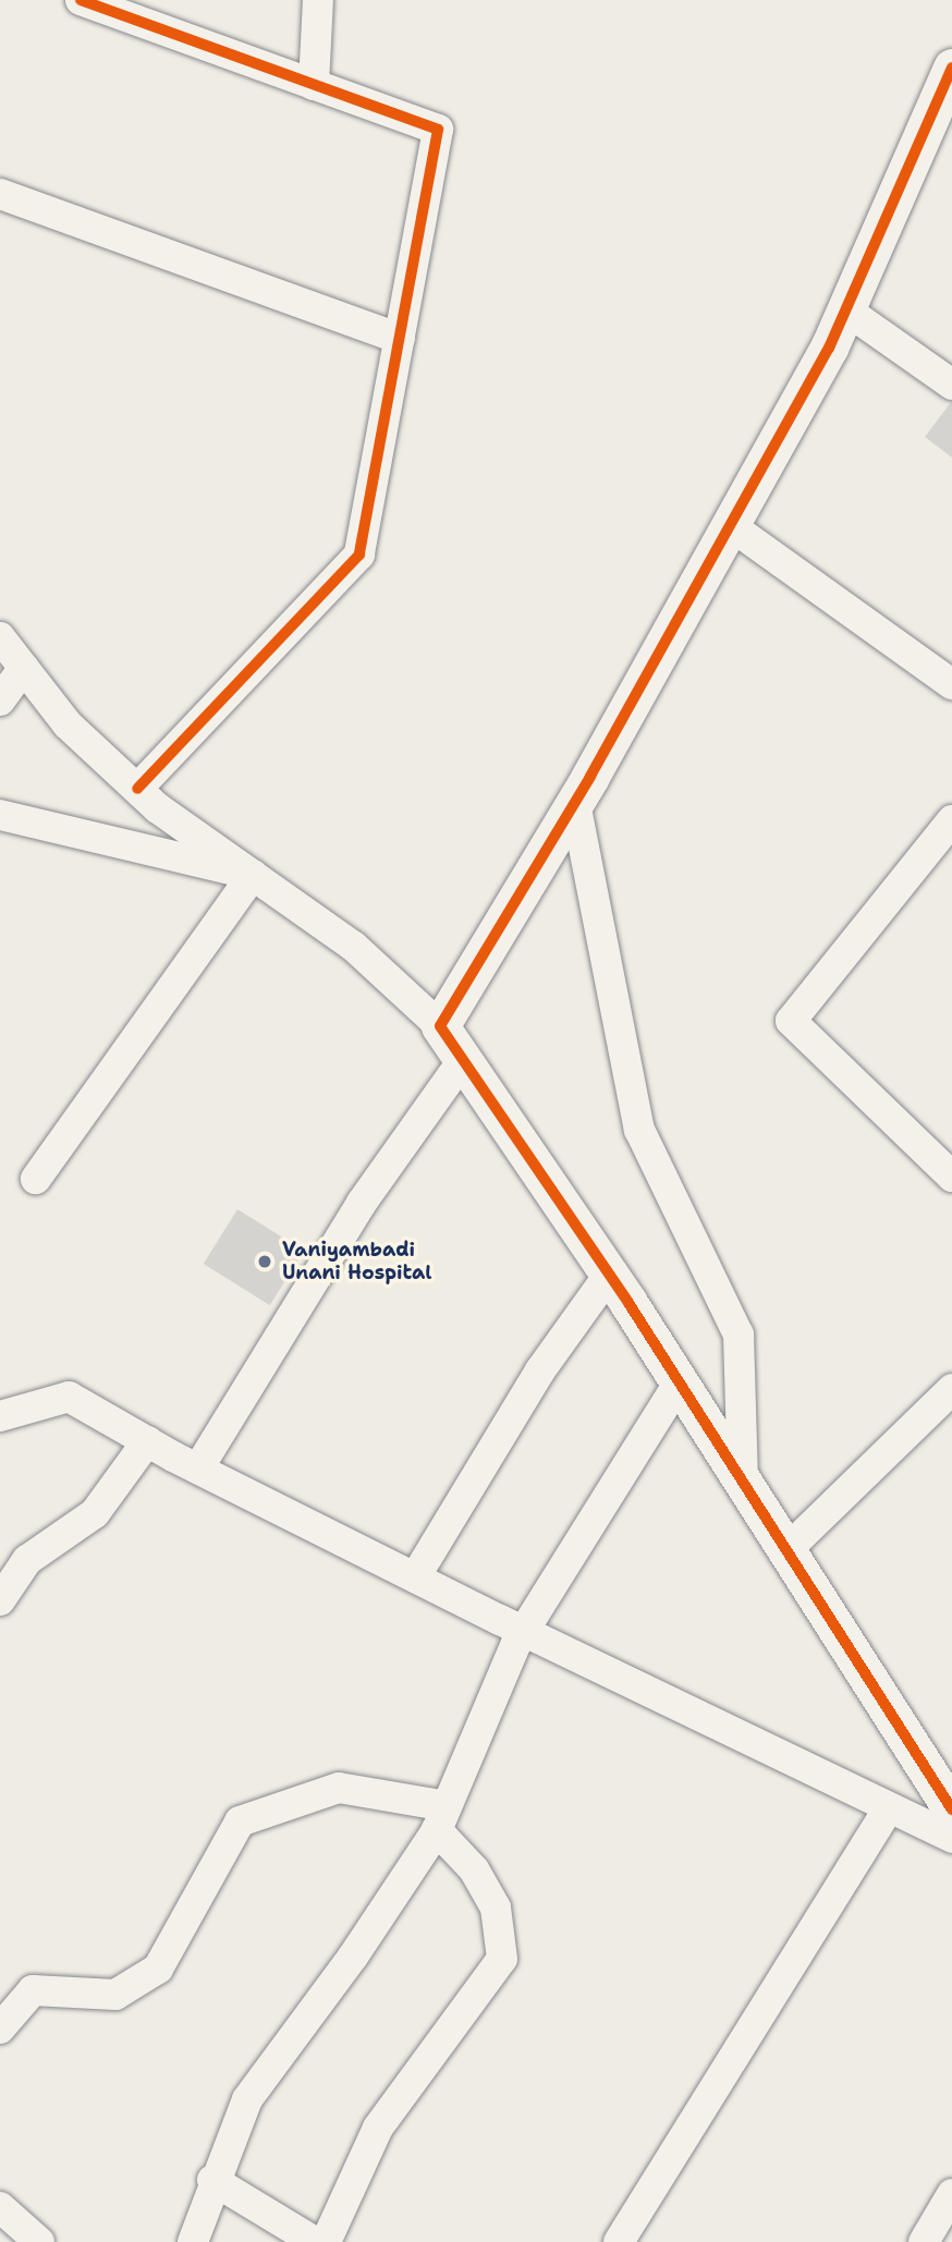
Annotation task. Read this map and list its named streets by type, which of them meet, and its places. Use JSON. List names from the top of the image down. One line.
{"places":["Vaniyambadi Unani Hospital"]}
